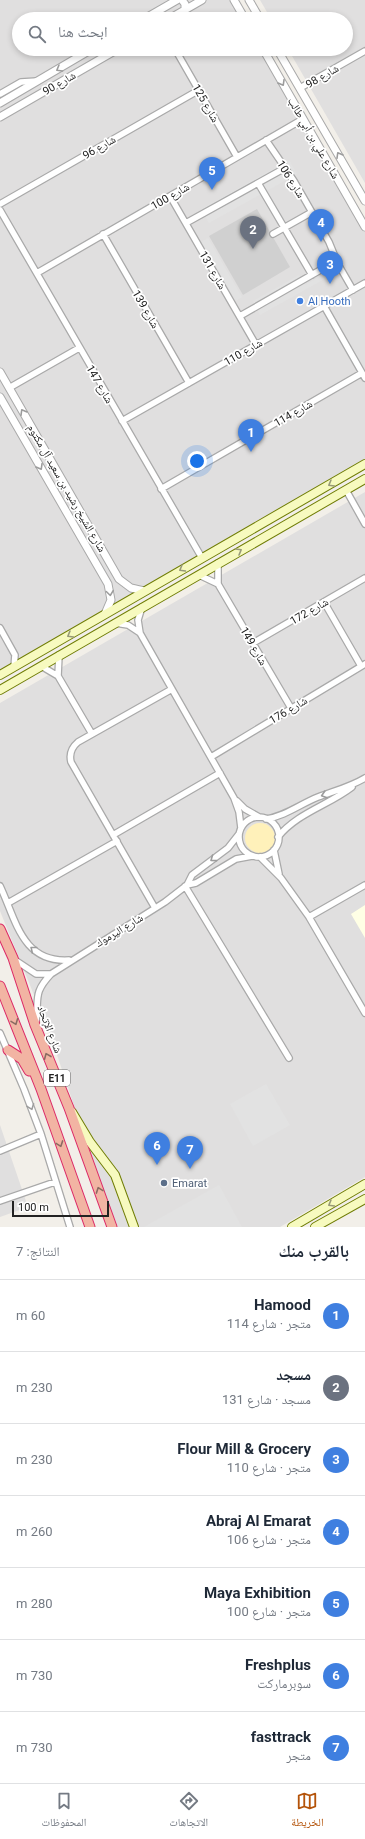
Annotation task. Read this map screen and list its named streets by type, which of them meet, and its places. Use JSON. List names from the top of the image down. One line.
{"streets":{"highway":["شارع الإتحاد","E11"],"street":["شارع 98","شارع 90","شارع 125","شارع علي بن أبي طالب","شارع 96","شارع 106","شارع 100","شارع 131","شارع 139","شارع 110","شارع 147","شارع 114","شارع الشيخ رشيد بن سعيد آل مكتوم","شارع 172","شارع 149","شارع 176","شارع اليرموك"]},"crossings":[["شارع 98","شارع علي بن أبي طالب"],["شارع 125","شارع 96"],["شارع 125","شارع 100"],["شارع علي بن أبي طالب","شارع 100"],["شارع 106","شارع 100"],["شارع 106","شارع 110"],["شارع 100","شارع 131"],["شارع 100","شارع 139"],["شارع 100","شارع 147"],["شارع 131","شارع 110"],["شارع 139","شارع 110"],["شارع 110","شارع 147"],["شارع 147","شارع 114"],["شارع 172","شارع 149"],["شارع 149","شارع 176"],["شارع اليرموك","شارع الإتحاد"]],"places":["Al Hooth","Emarat"],"scale_bar":"100 m","page":{"search":"ابحث هنا","pins":["5","4","2","3","1","6","7"],"scale":"100 m","heading":["بالقرب منك","النتائج: 7"],"list":[{"mark":"1","name":"Hamood","note":"متجر · شارع 114","value":"60 m"},{"mark":"2","name":"مسجد","note":"مسجد · شارع 131","value":"230 m"},{"mark":"3","name":"Flour Mill & Grocery","note":"متجر · شارع 110","value":"230 m"},{"mark":"4","name":"Abraj Al Emarat","note":"متجر · شارع 106","value":"260 m"},{"mark":"5","name":"Maya Exhibition","note":"متجر · شارع 100","value":"280 m"},{"mark":"6","name":"Freshplus","note":"سوبرماركت","value":"730 m"},{"mark":"7","name":"fasttrack","note":"متجر","value":"730 m"}],"nav":["الخريطة","الاتجاهات","المحفوظات"]}}
